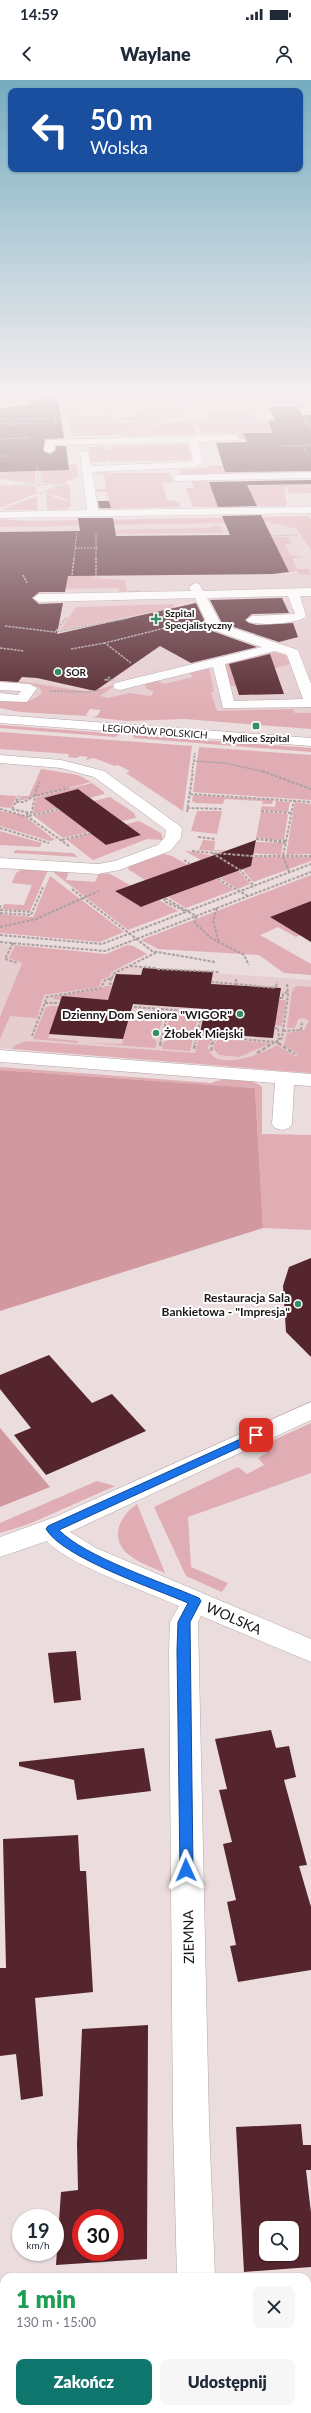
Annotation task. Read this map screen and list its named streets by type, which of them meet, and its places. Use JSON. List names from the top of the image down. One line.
{"streets":{"street":["LEGIONÓW POLSKICH","WOLSKA","ZIEMNA"]},"crossings":[["WOLSKA","ZIEMNA"]],"places":{"health":["Szpital Specjalistyczny"],"other":["SOR","Dzienny Dom Seniora \"WIGOR\"","Żłobek Miejski","Restauracja Sala Bankietowa - \"Impresja\""],"transit":["Mydlice Szpital"]},"page":{"status":"14:59","header":"Waylane","turn":["50 m","Wolska"],"speed":"19 km/h","limit":"30","heading":["1 min","130 m · 15:00"],"buttons":["Zakończ","Udostępnij"]}}
